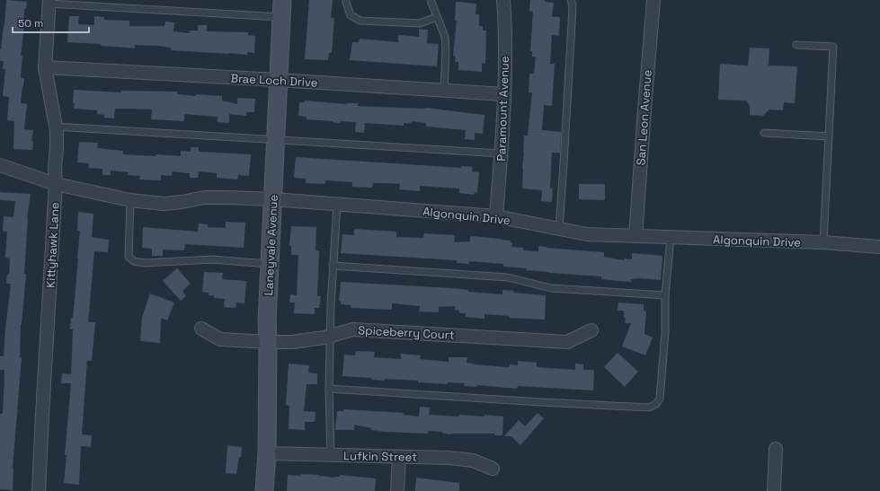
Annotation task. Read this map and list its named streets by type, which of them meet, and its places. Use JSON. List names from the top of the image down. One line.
{"streets":{"street":["Brae Loch Drive","Paramount Avenue","San Leon Avenue","Algonquin Drive","Kittyhawk Lane","Laneyvale Avenue","Spiceberry Court","Lufkin Street"]},"crossings":[["Brae Loch Drive","Paramount Avenue"],["Brae Loch Drive","Kittyhawk Lane"],["Brae Loch Drive","Laneyvale Avenue"],["Paramount Avenue","Algonquin Drive"],["San Leon Avenue","Algonquin Drive"],["Algonquin Drive","Kittyhawk Lane"],["Algonquin Drive","Laneyvale Avenue"],["Laneyvale Avenue","Spiceberry Court"],["Laneyvale Avenue","Lufkin Street"]],"scale_bar":"50 m"}
